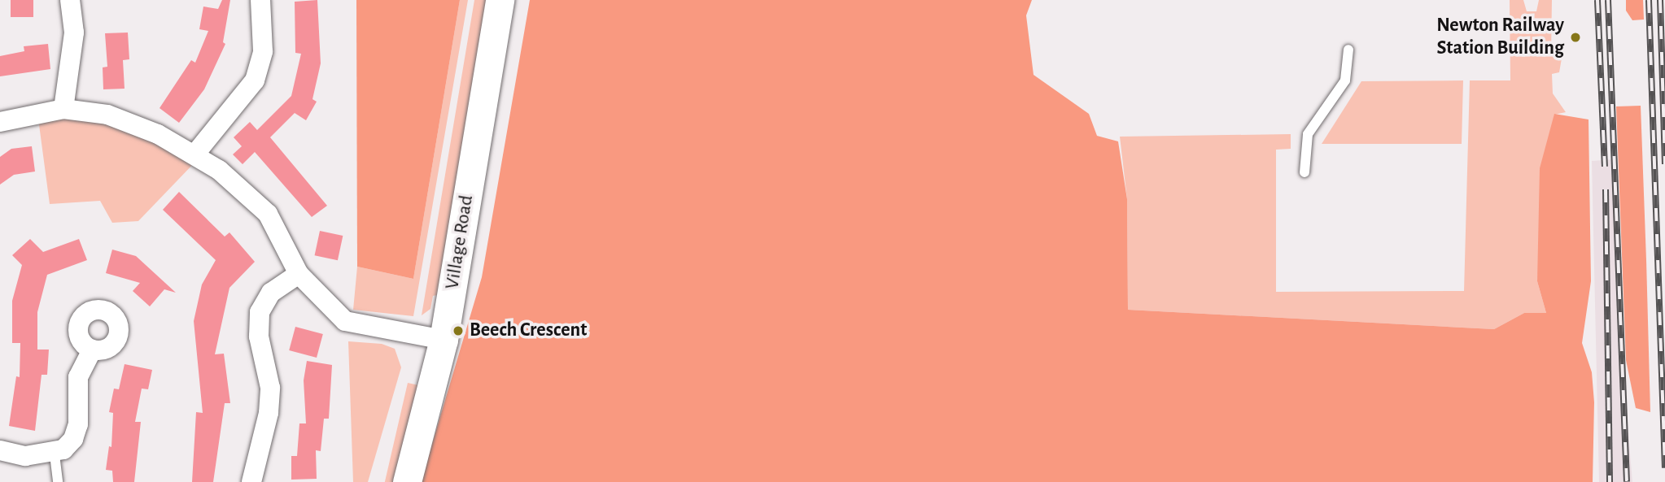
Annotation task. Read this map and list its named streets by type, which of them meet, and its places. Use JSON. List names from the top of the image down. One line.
{"streets":{"street":["Village Road"]},"places":["Newton Railway Station Building","Beech Crescent"]}
